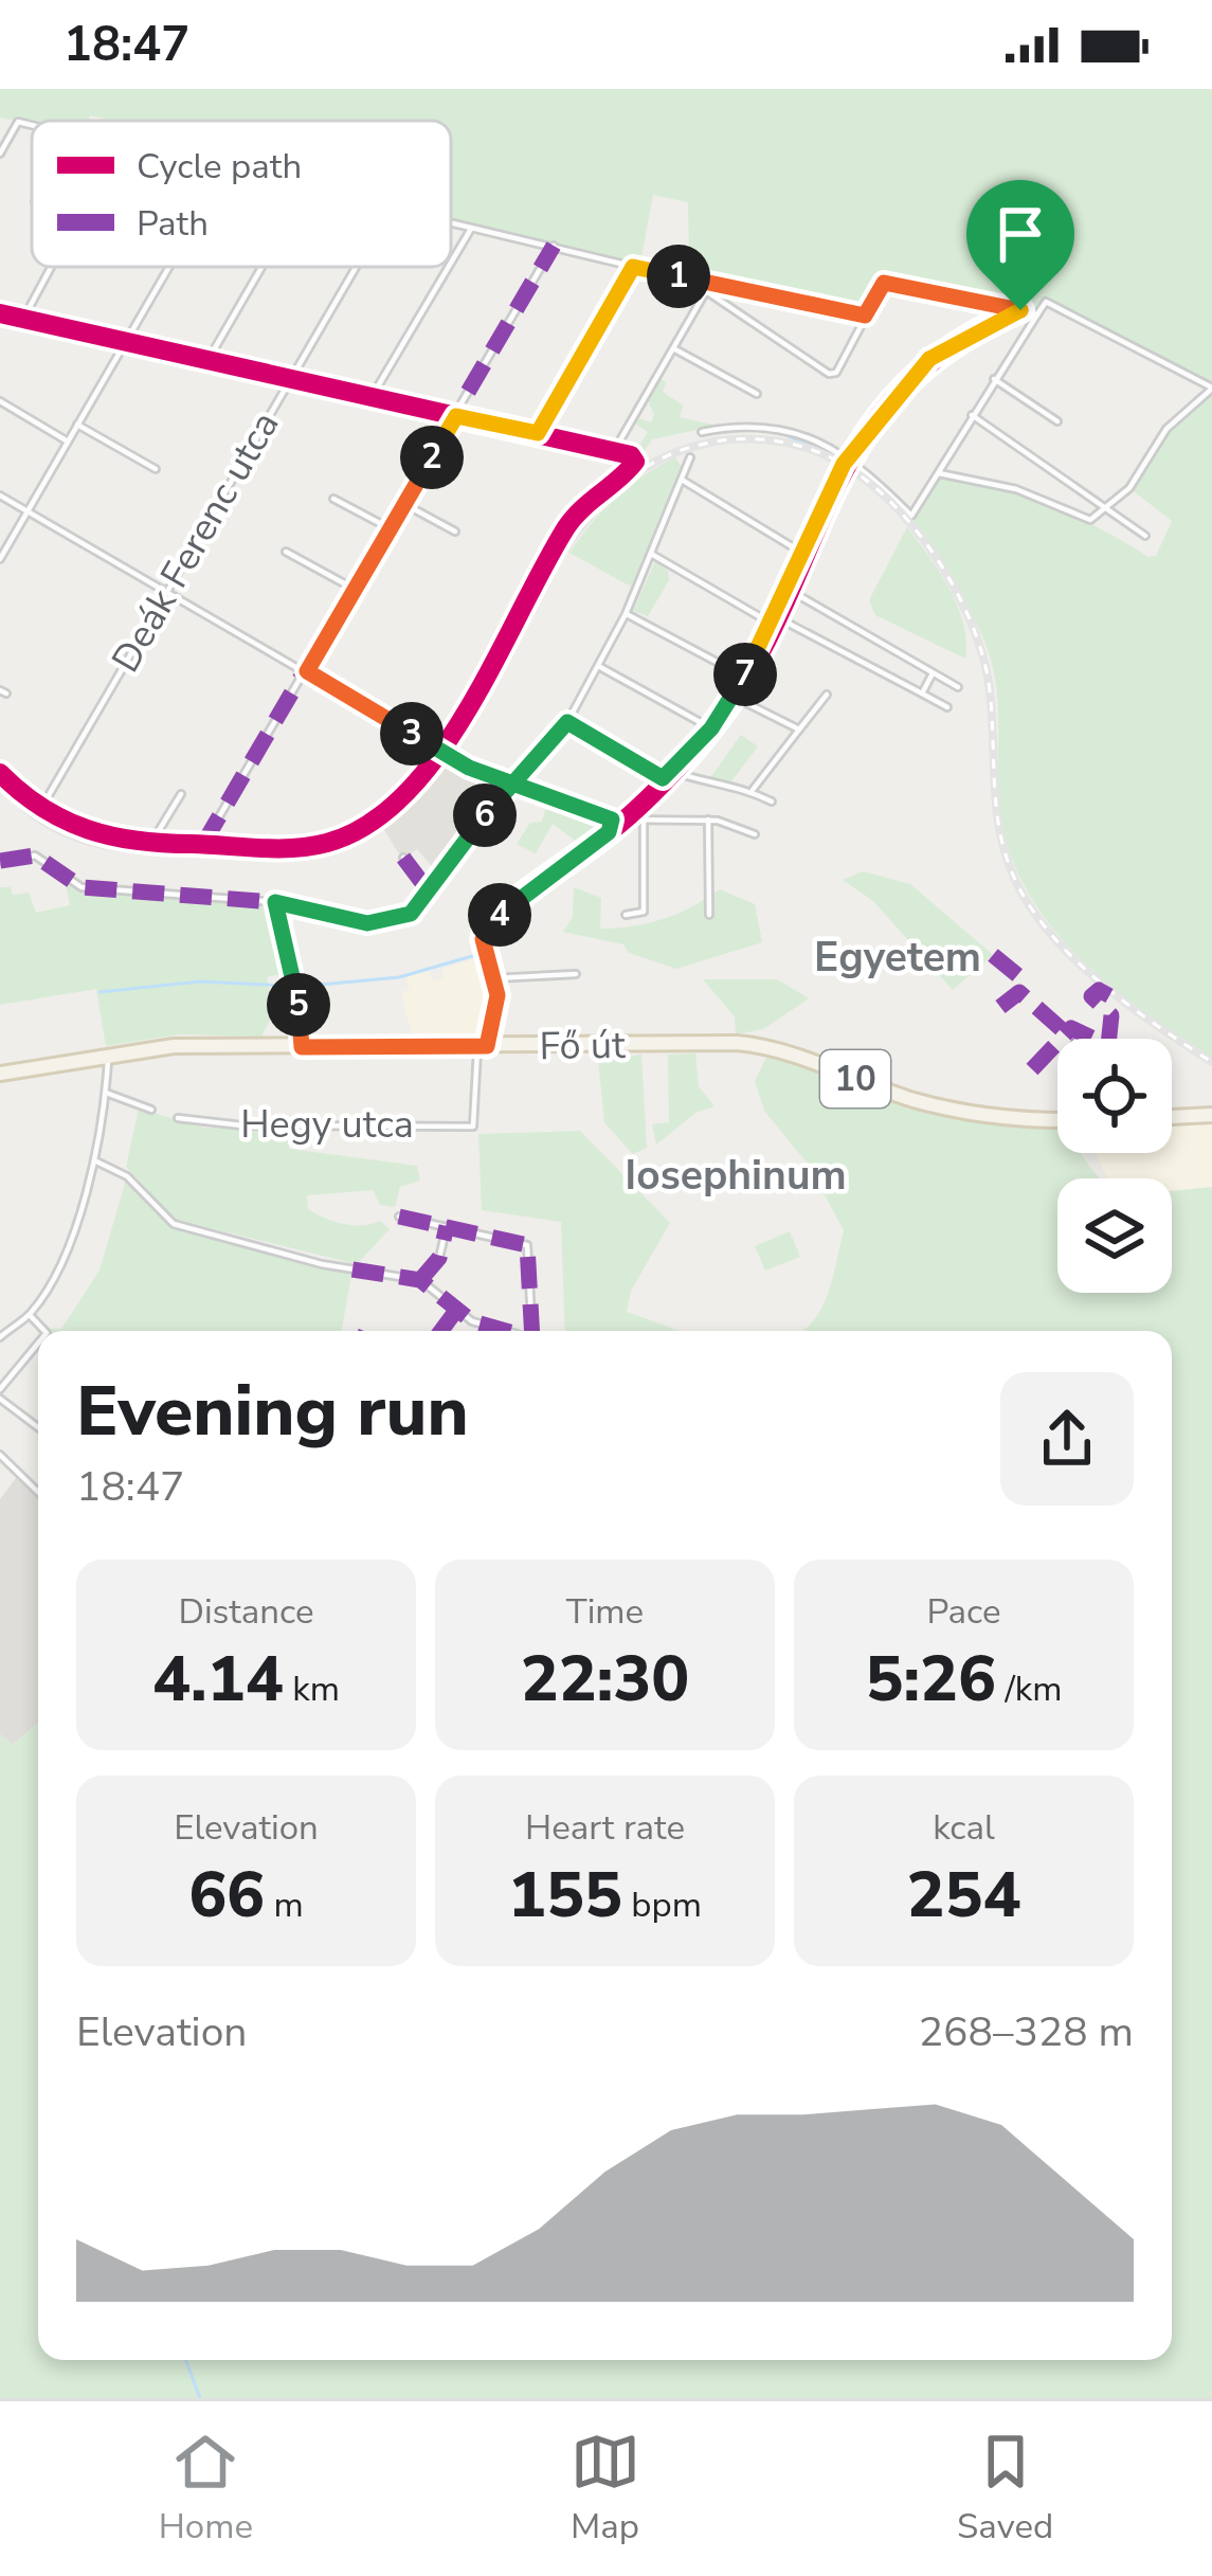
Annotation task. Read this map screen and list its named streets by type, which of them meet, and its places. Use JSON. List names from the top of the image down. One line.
{"streets":{"main road":["Fő út","10"],"street":["Deák Ferenc utca","Hegy utca"]},"crossings":[["Fő út","Hegy utca"]],"districts":["Egyetem","Iosephinum"],"legend":["Cycle path","Path"],"page":{"status":"18:47","pins":["1","2","7","3","6","4","5"],"heading":["Evening run","18:47"],"stats":[["Distance","4.14 km"],["Time","22:30"],["Pace","5:26 /km"],["Elevation","66 m"],["Heart rate","155 bpm"],["kcal","254"]],"chart":["Elevation","268–328 m"],"tabs":["Home","Map","Saved"]}}
